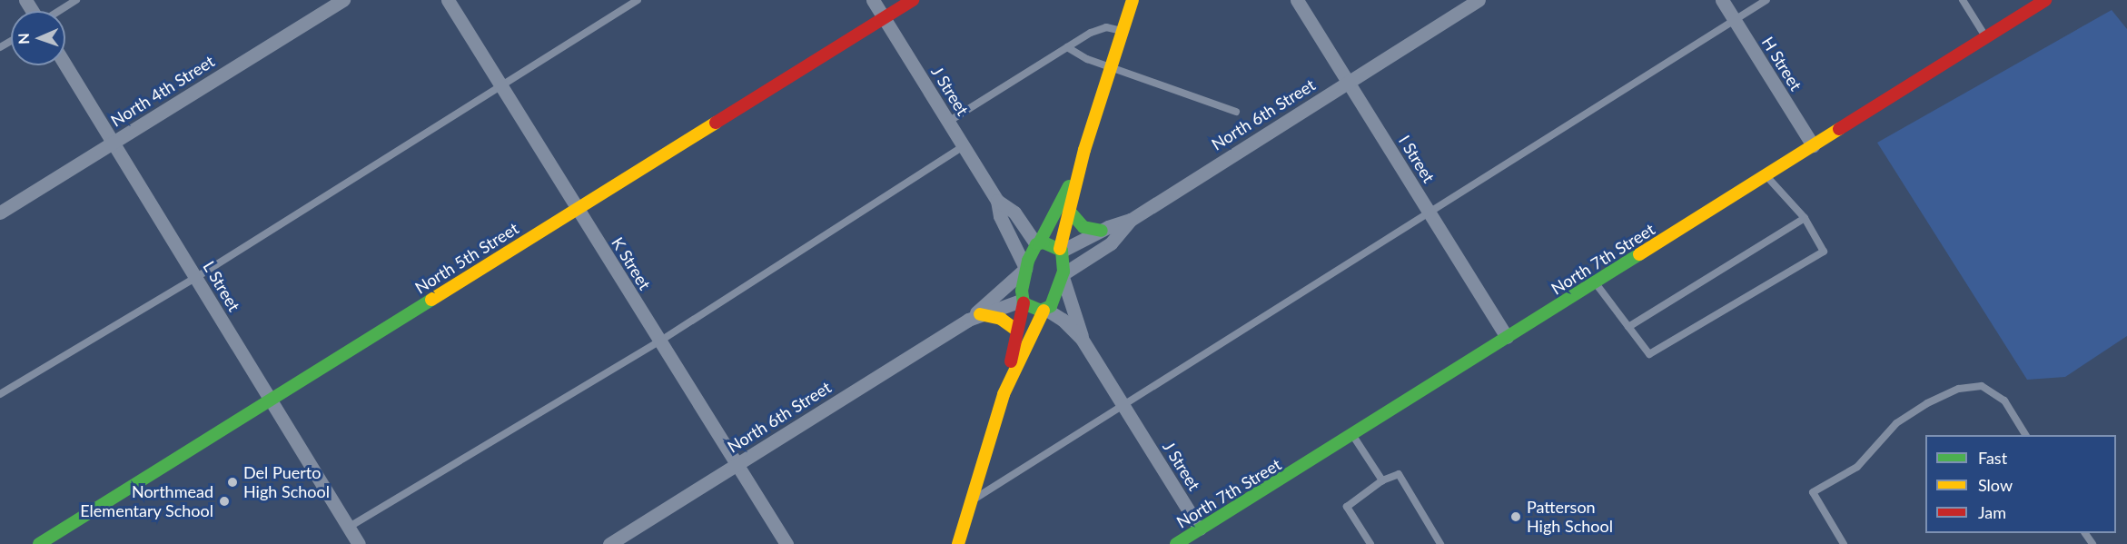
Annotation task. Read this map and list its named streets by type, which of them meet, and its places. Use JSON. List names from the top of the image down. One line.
{"streets":{"street":["H Street","North 4th Street","J Street","North 6th Street","I Street","North 5th Street","North 7th Street","K Street","L Street"]},"crossings":[["H Street","North 7th Street"],["North 4th Street","L Street"],["J Street","North 6th Street"],["J Street","North 5th Street"],["J Street","North 7th Street"],["North 6th Street","I Street"],["North 6th Street","K Street"],["I Street","North 7th Street"],["North 5th Street","K Street"],["North 5th Street","L Street"]],"places":["Del Puerto High School","Northmead Elementary School","Patterson High School"],"legend":["Fast","Slow","Jam"],"north":"left"}
